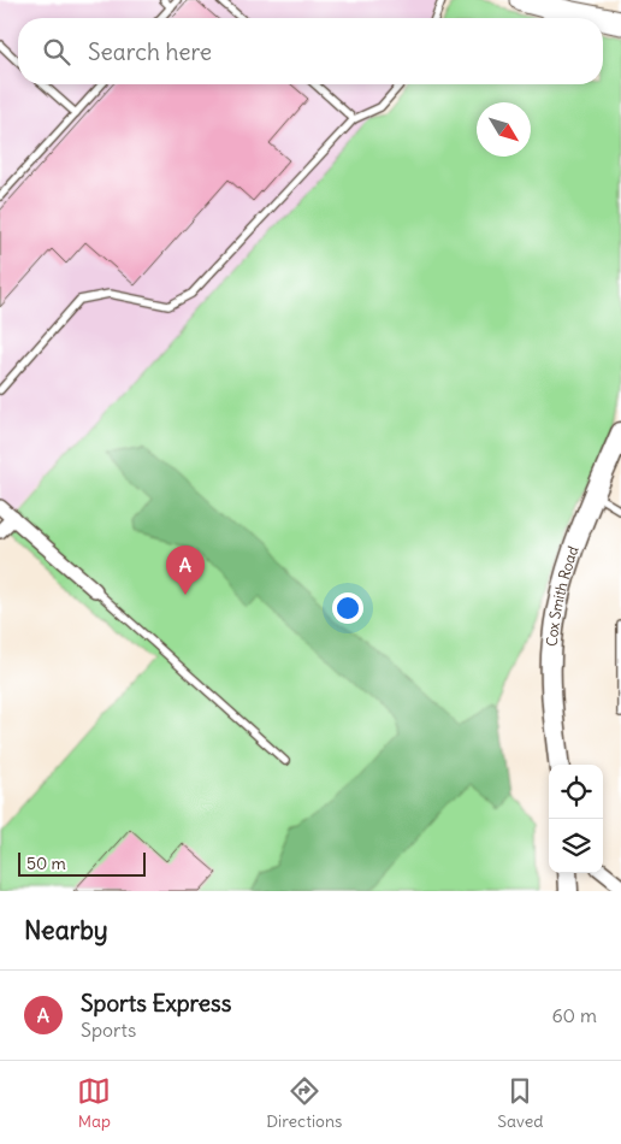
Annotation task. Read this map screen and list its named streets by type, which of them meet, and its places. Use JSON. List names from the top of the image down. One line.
{"streets":{"street":["Cox Smith Road"]},"scale_bar":"50 m","north":"bottom right","page":{"search":"Search here","pins":"A","scale":"50 m","heading":"Nearby","list":[{"mark":"A","name":"Sports Express","note":"Sports","value":"60 m"}],"nav":["Map","Directions","Saved"]}}
